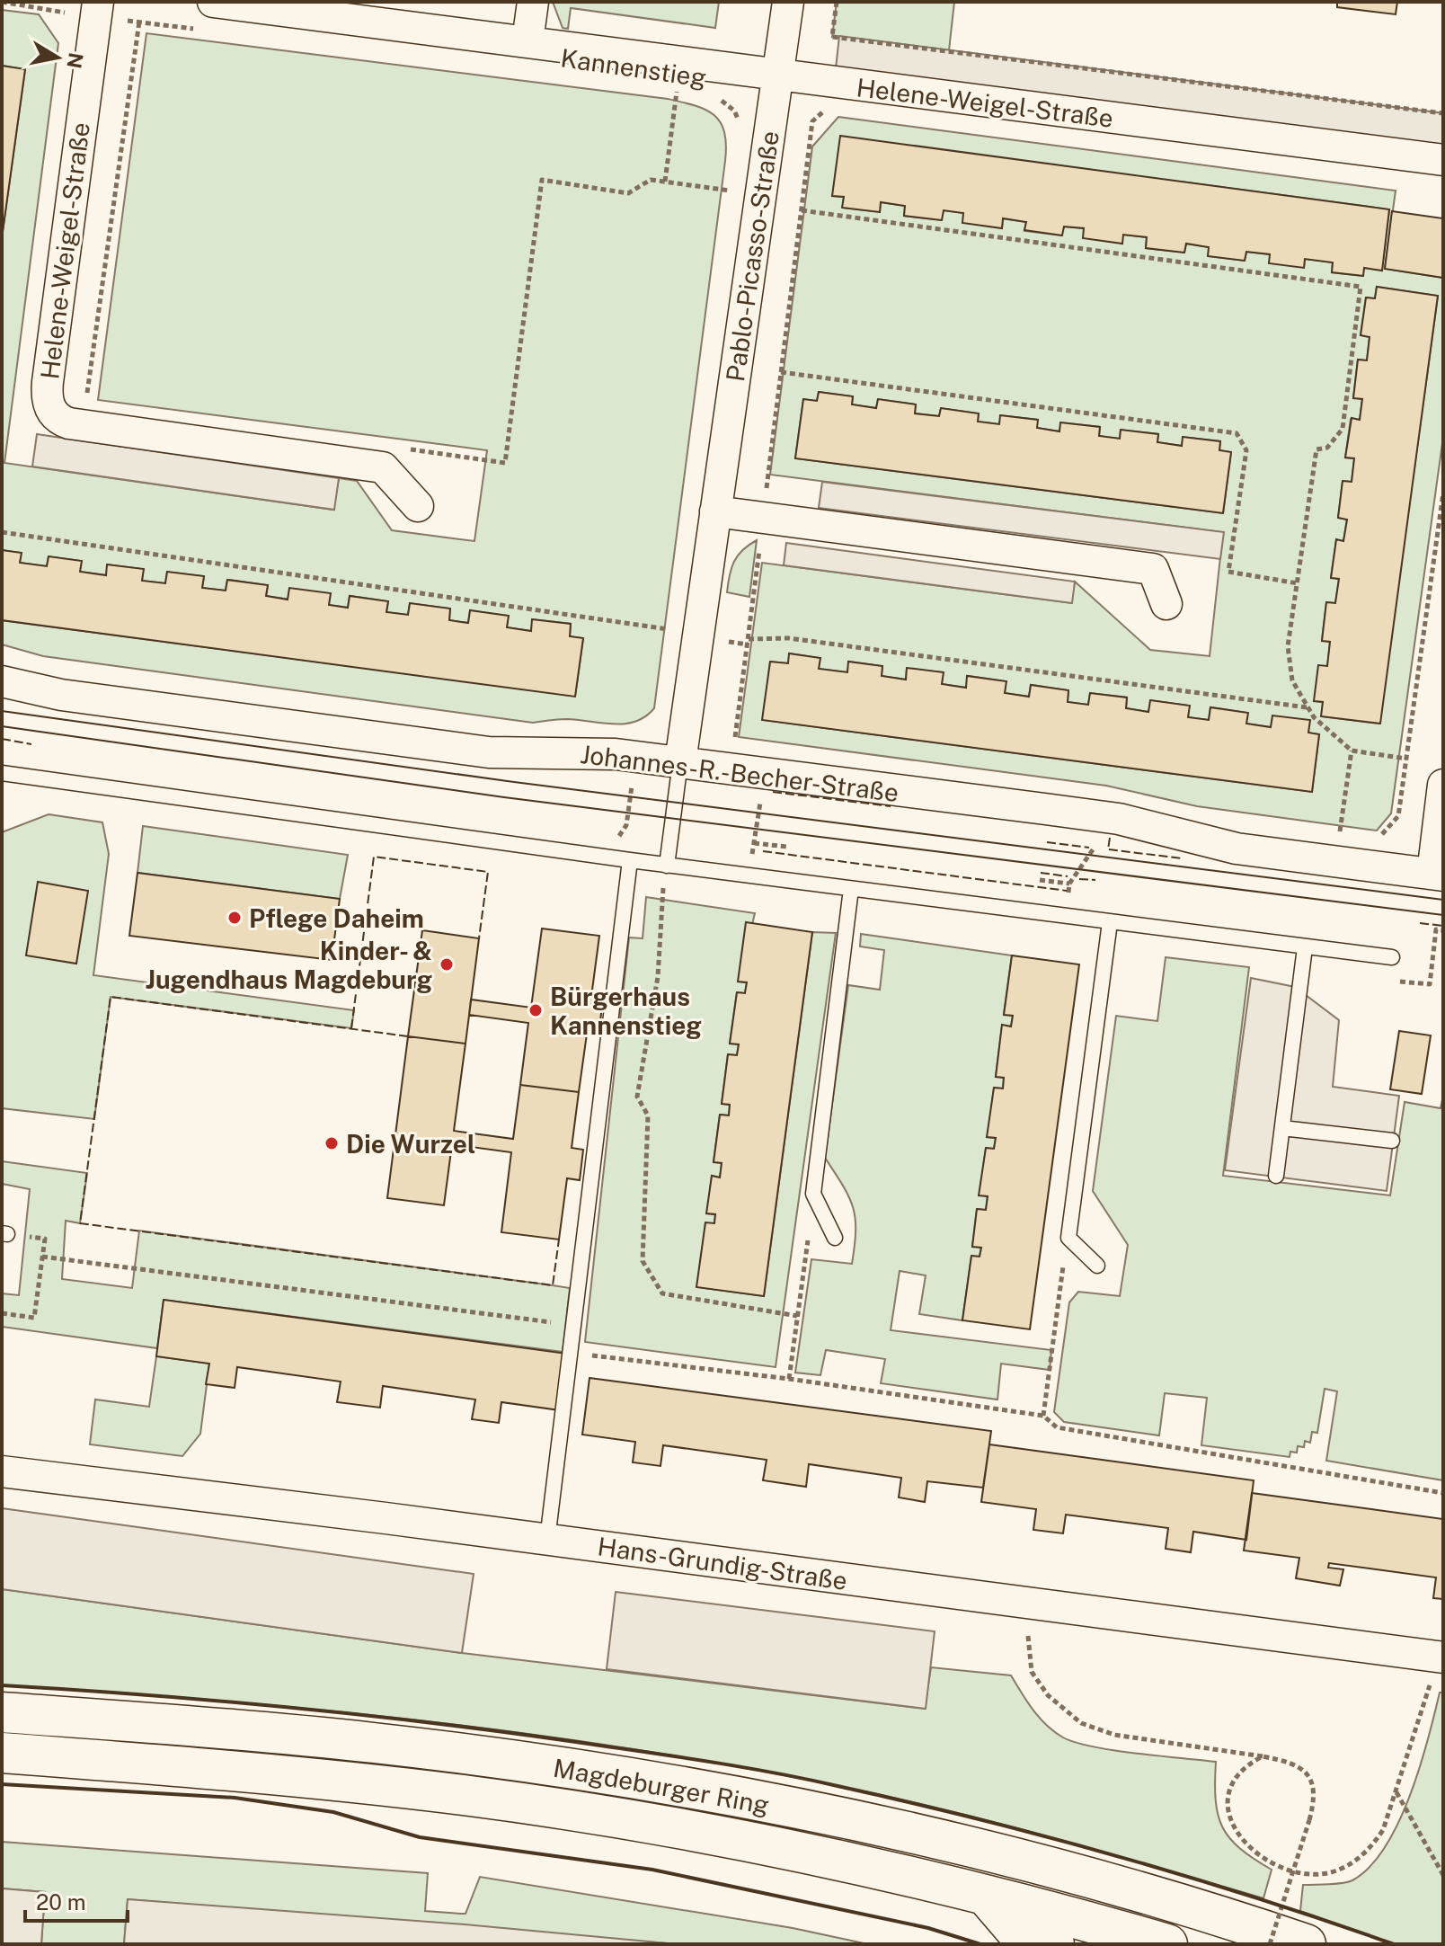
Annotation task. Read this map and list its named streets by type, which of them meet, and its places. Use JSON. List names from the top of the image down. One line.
{"streets":{"highway":["Magdeburger Ring"],"street":["Helene-Weigel-Straße","Pablo-Picasso-Straße","Johannes-R.-Becher-Straße","Hans-Grundig-Straße"],"path":["Kannenstieg"]},"crossings":[["Helene-Weigel-Straße","Pablo-Picasso-Straße"],["Pablo-Picasso-Straße","Johannes-R.-Becher-Straße"]],"places":["Pflege Daheim","Kinder- & Jugendhaus Magdeburg","Bürgerhaus Kannenstieg","Die Wurzel"],"scale_bar":"20 m","north":"right"}
